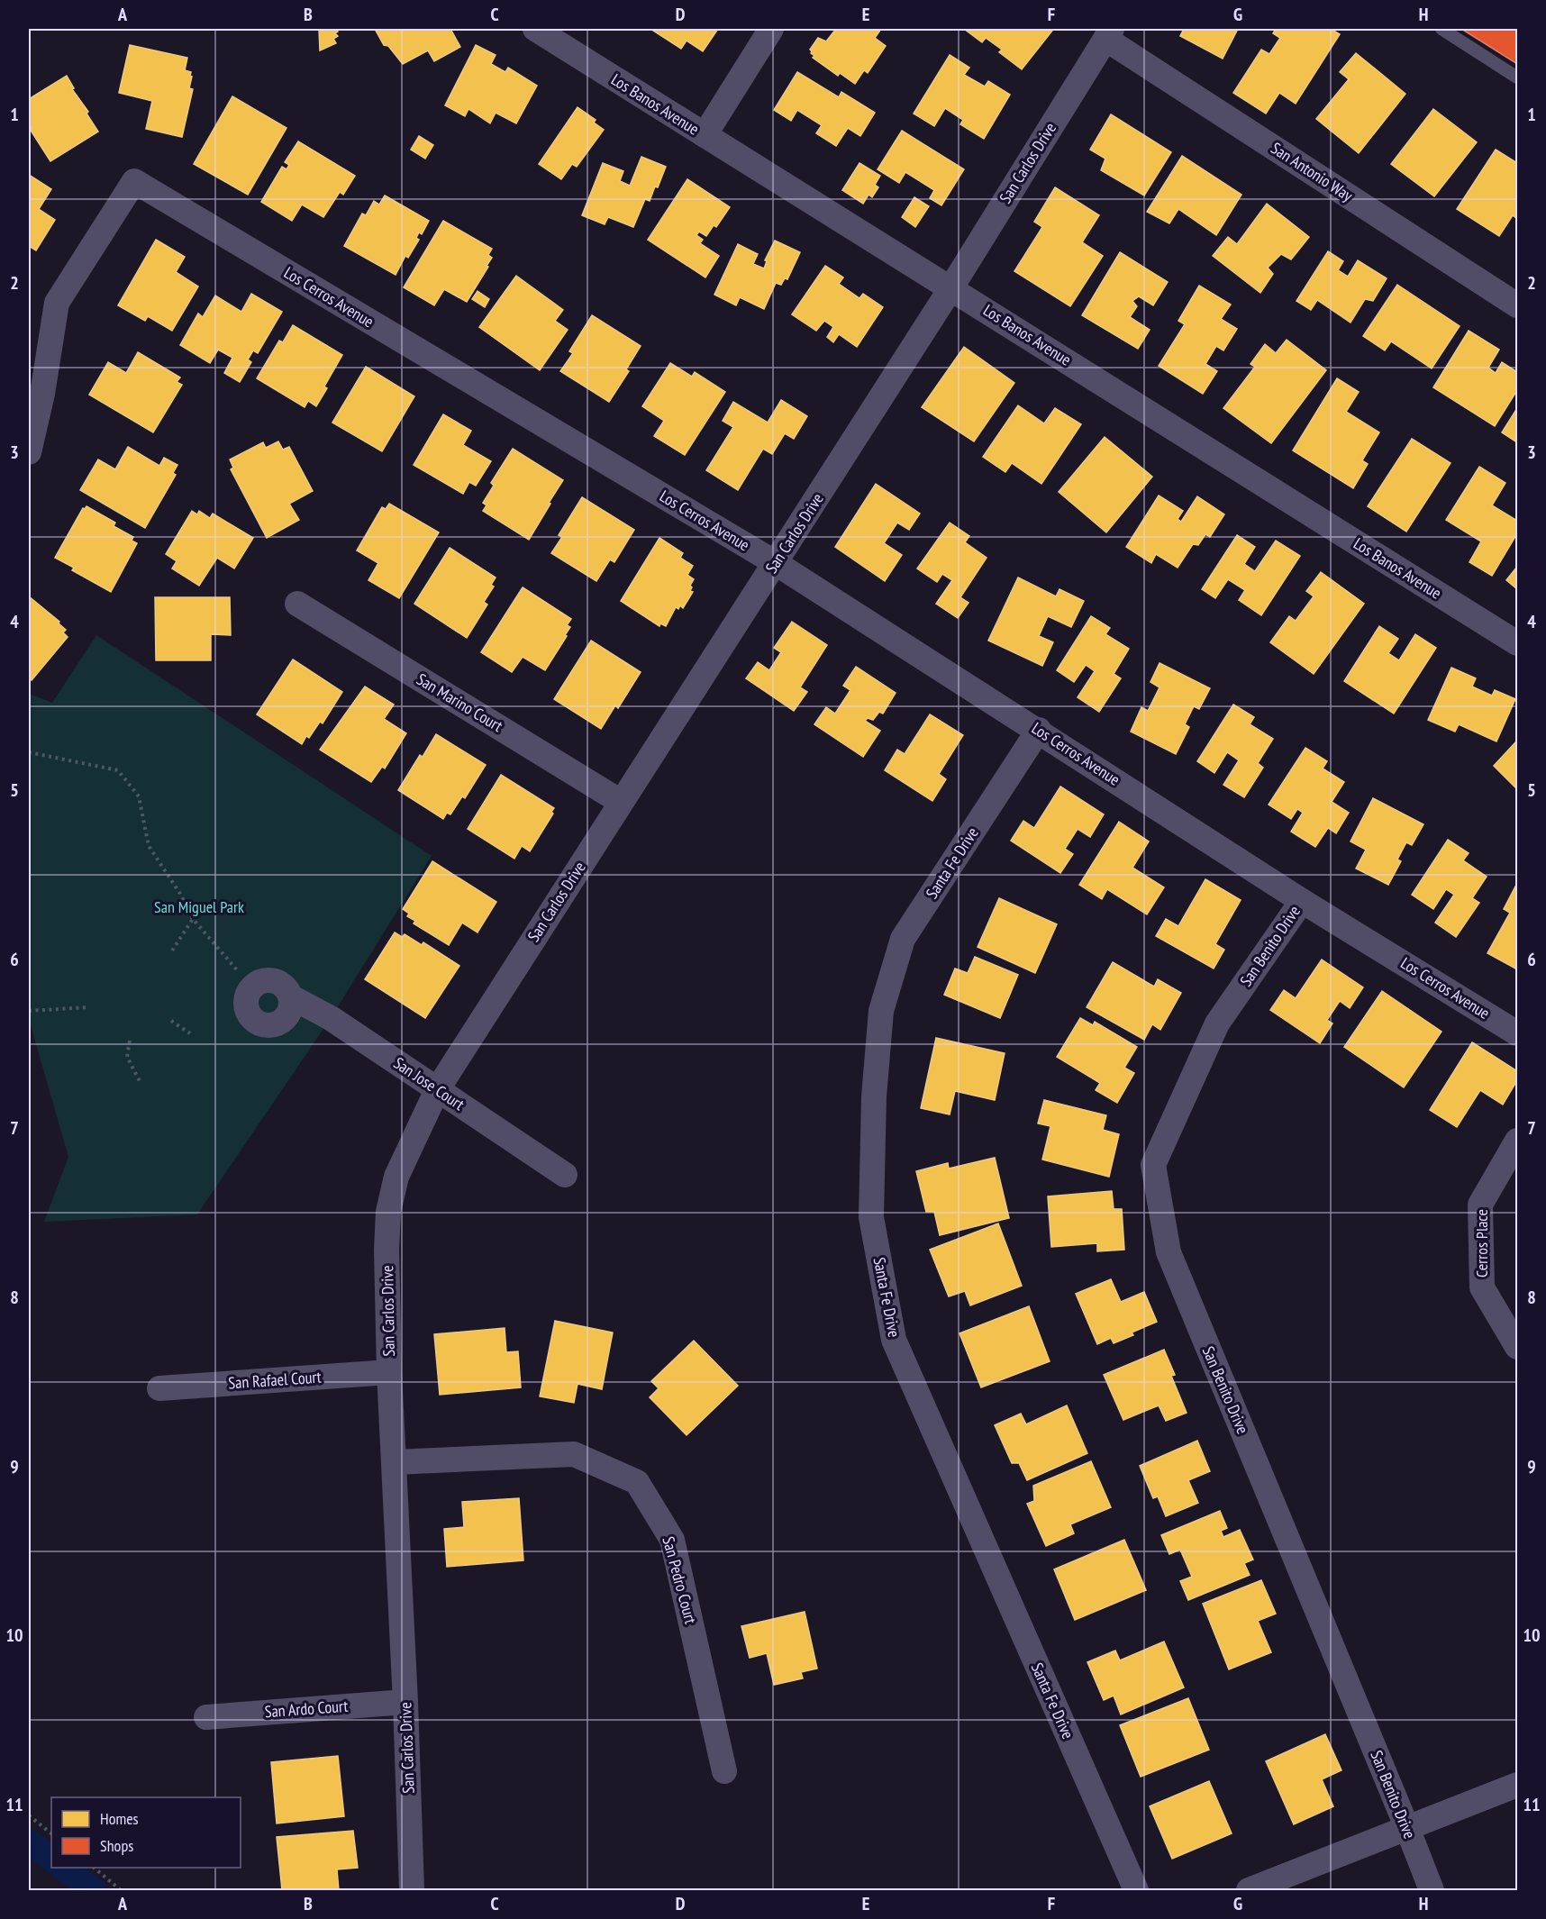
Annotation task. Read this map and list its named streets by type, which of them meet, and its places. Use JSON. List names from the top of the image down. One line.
{"streets":{"street":["Los Banos Avenue","San Carlos Drive","San Antonio Way","Los Cerros Avenue","San Marino Court","Santa Fe Drive","San Benito Drive","San Jose Court","Cerros Place","San Rafael Court","San Pedro Court","San Ardo Court"]},"crossings":[["Los Banos Avenue","San Carlos Drive"],["San Carlos Drive","San Antonio Way"],["San Carlos Drive","Los Cerros Avenue"],["San Carlos Drive","San Marino Court"],["San Carlos Drive","San Jose Court"],["San Carlos Drive","San Rafael Court"],["San Carlos Drive","San Pedro Court"],["San Carlos Drive","San Ardo Court"],["Los Cerros Avenue","Santa Fe Drive"],["Los Cerros Avenue","San Benito Drive"]],"parks":["San Miguel Park"],"legend":["Homes","Shops"],"grid":{"columns":["A","B","C","D","E","F","G","H"],"rows":["1","2","3","4","5","6","7","8","9","10","11"]}}
